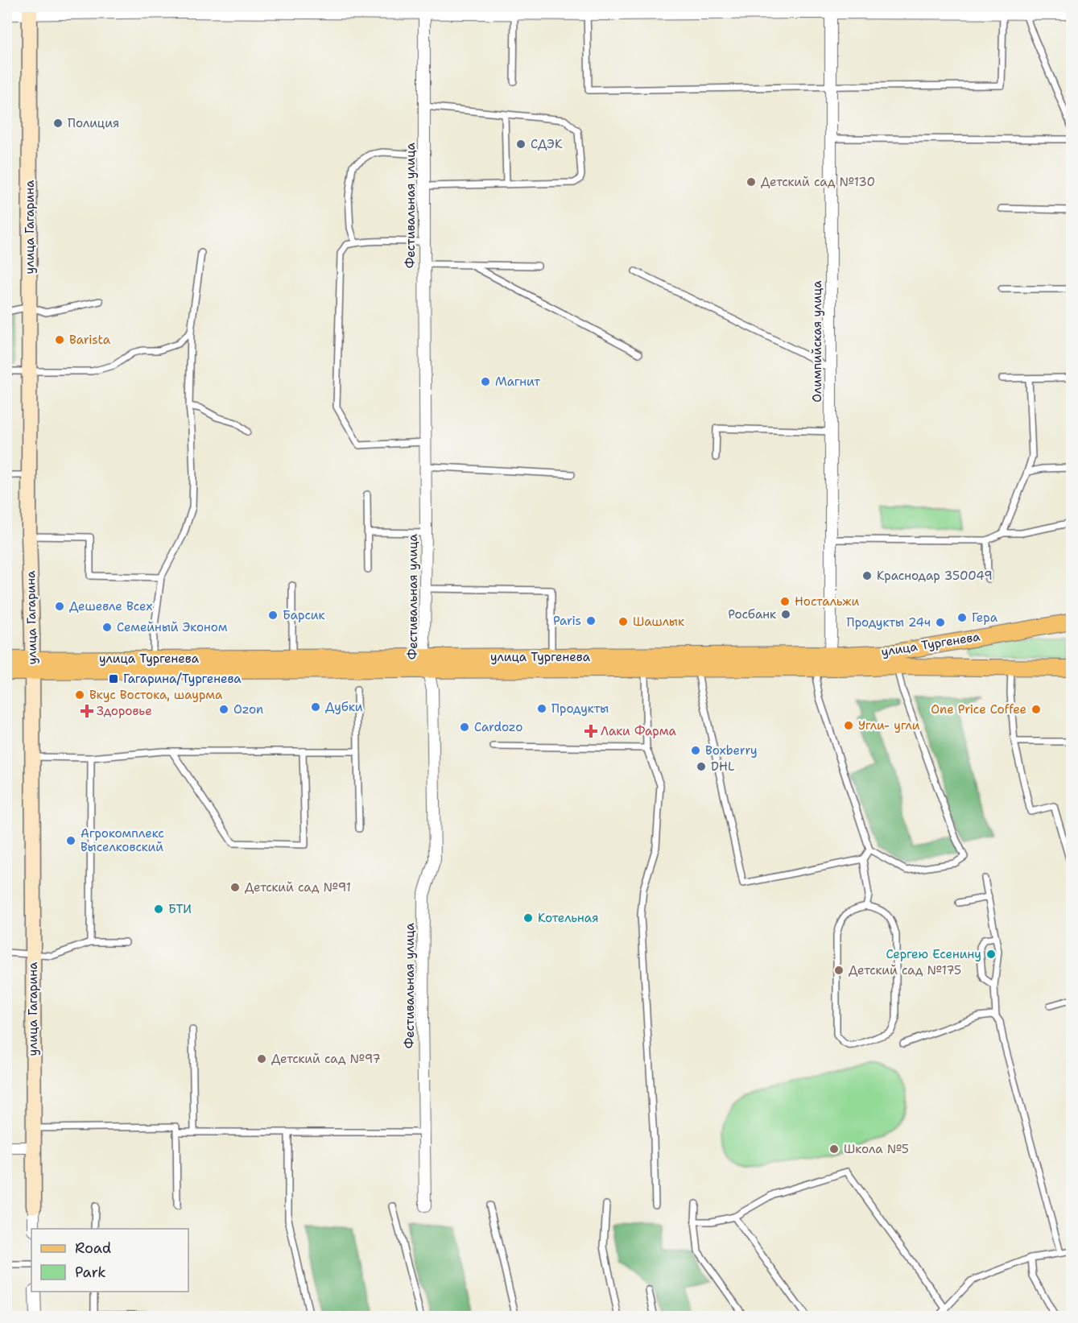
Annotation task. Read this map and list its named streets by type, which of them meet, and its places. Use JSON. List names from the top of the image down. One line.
{"streets":{"main road":["улица Тургенева"],"street":["Фестивальная улица","улица Гагарина","Олимпийская улица"]},"crossings":[["Фестивальная улица","улица Тургенева"],["улица Гагарина","улица Тургенева"],["Олимпийская улица","улица Тургенева"]],"places":{"other":["Полиция","СДЭК","Детский сад №130","Barista","Магнит","Краснодар 350049","Ностальжи","Дешевле Всех","Росбанк","Барсик","Гера","Paris","Шашлык","Продукты 24ч","Семейный Эконом","Вкус Востока, шаурма","Дубки","Продукты","Ozon","One Price Coffee","Угли- угли","Cardozo","Boxberry","DHL","Агрокомплекс Выселковский","Детский сад №91","БТИ","Котельная","Сергею Есенину","Детский сад №175","Детский сад №97","Школа №5"],"transit":["Гагарина/Тургенева"],"health":["Здоровье","Лаки Фарма"]},"legend":["Road","Park"]}
